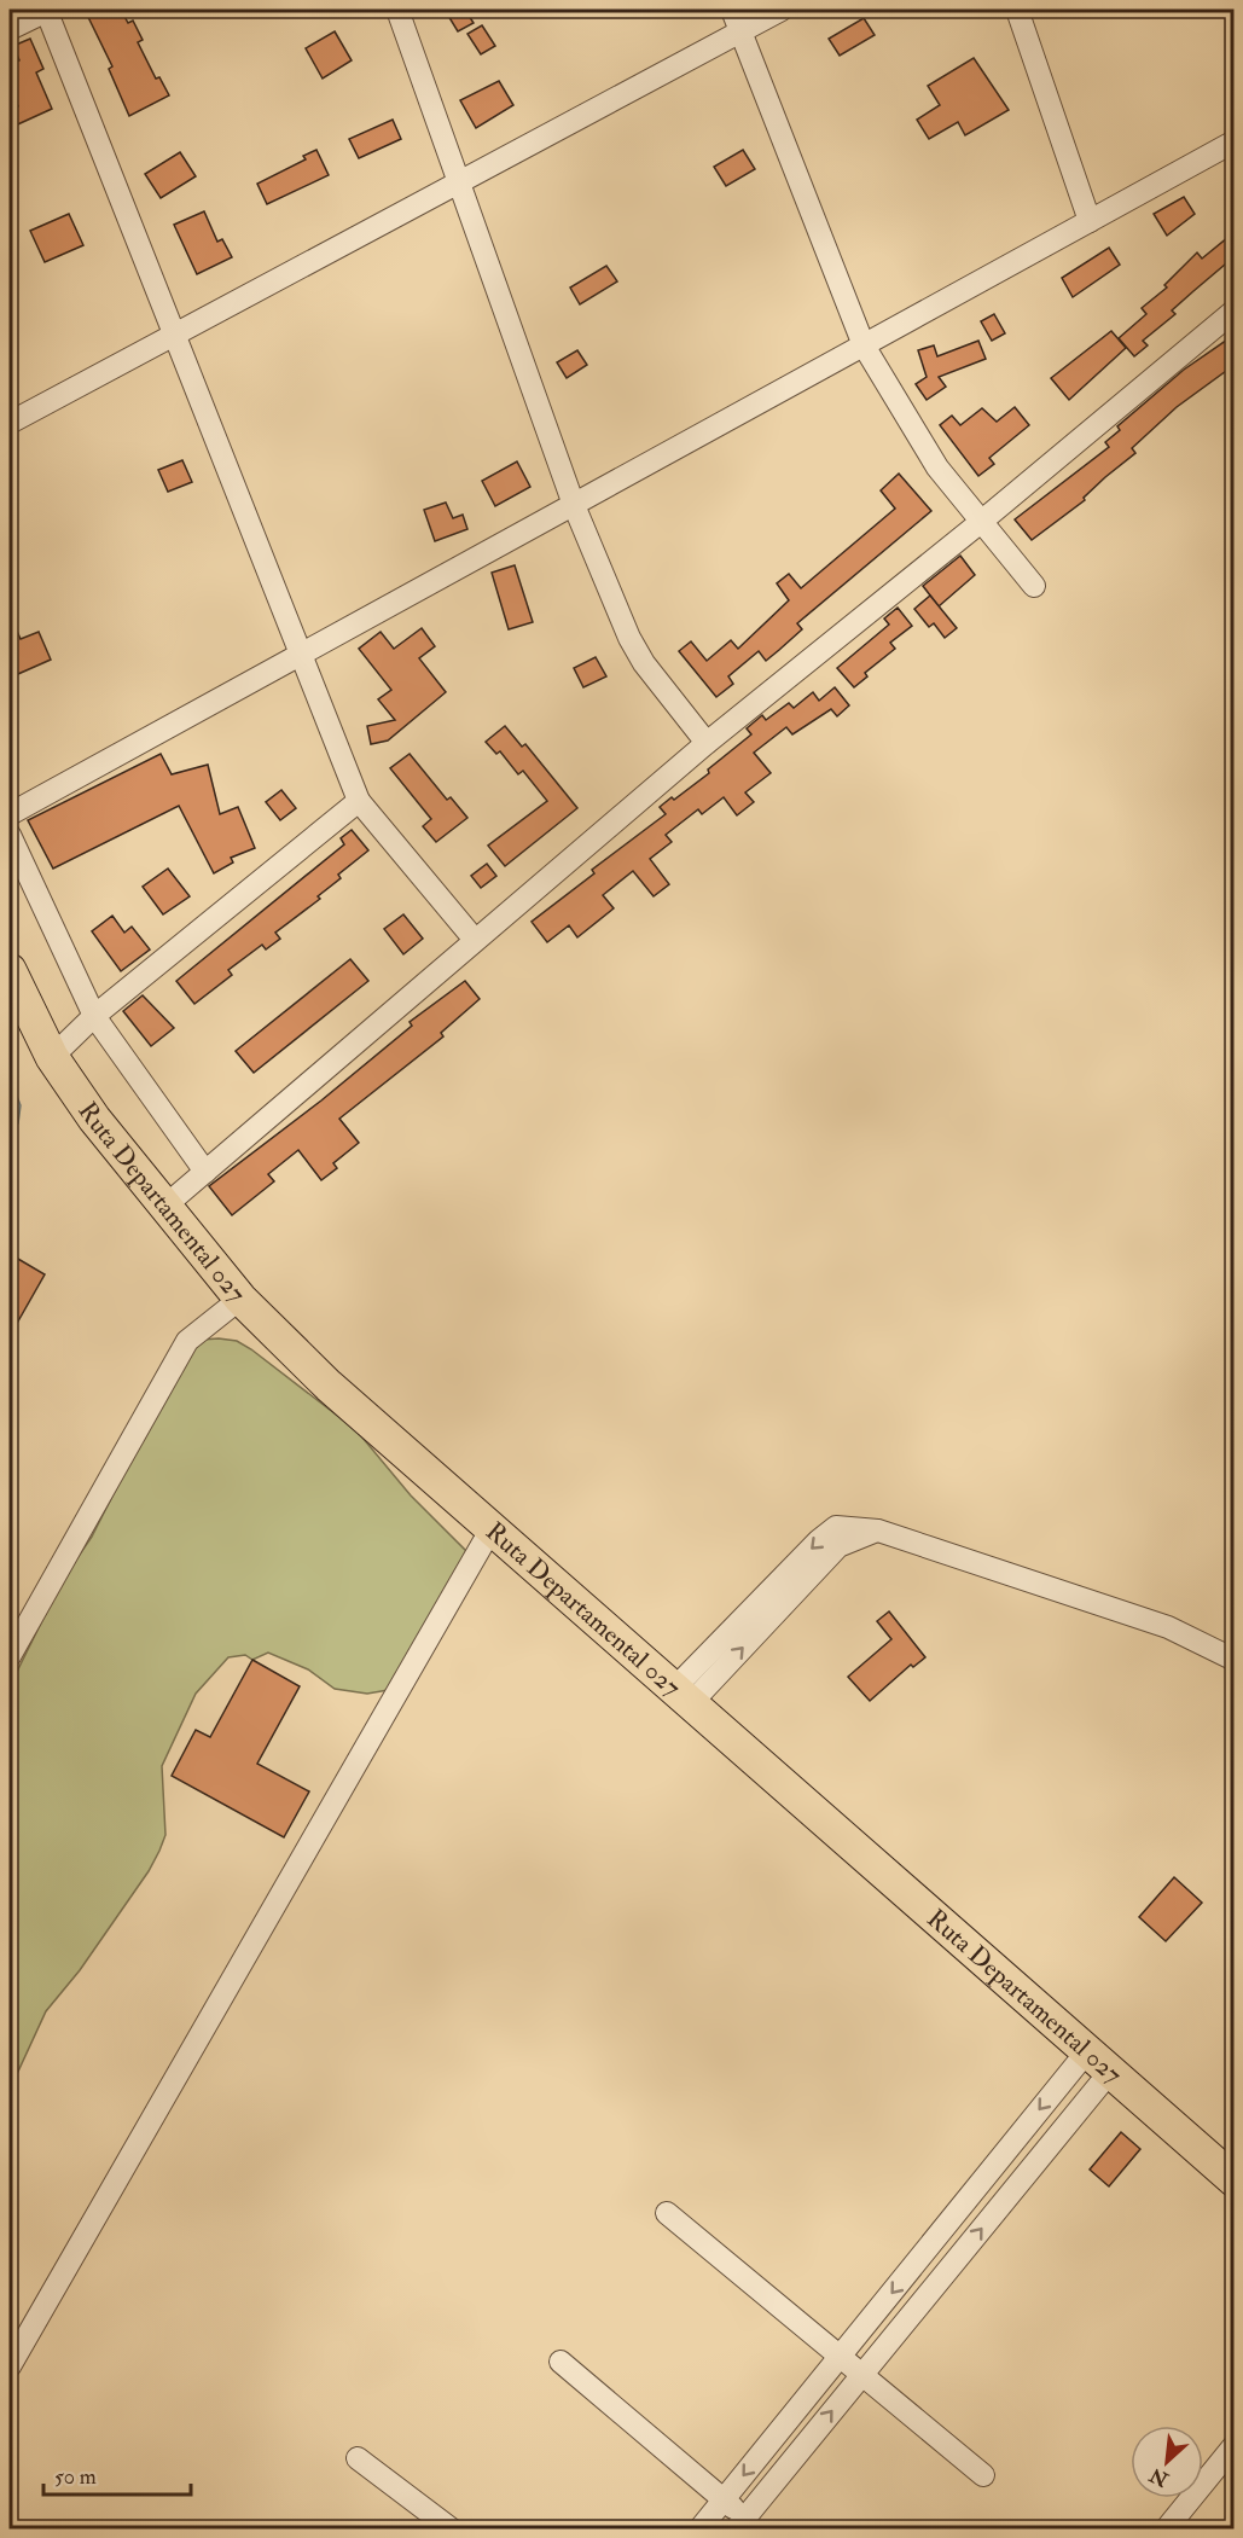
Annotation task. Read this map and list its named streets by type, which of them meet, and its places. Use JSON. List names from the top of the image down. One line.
{"streets":{"main road":["Ruta Departamental 027"]},"scale_bar":"50 m","north":"bottom left"}
